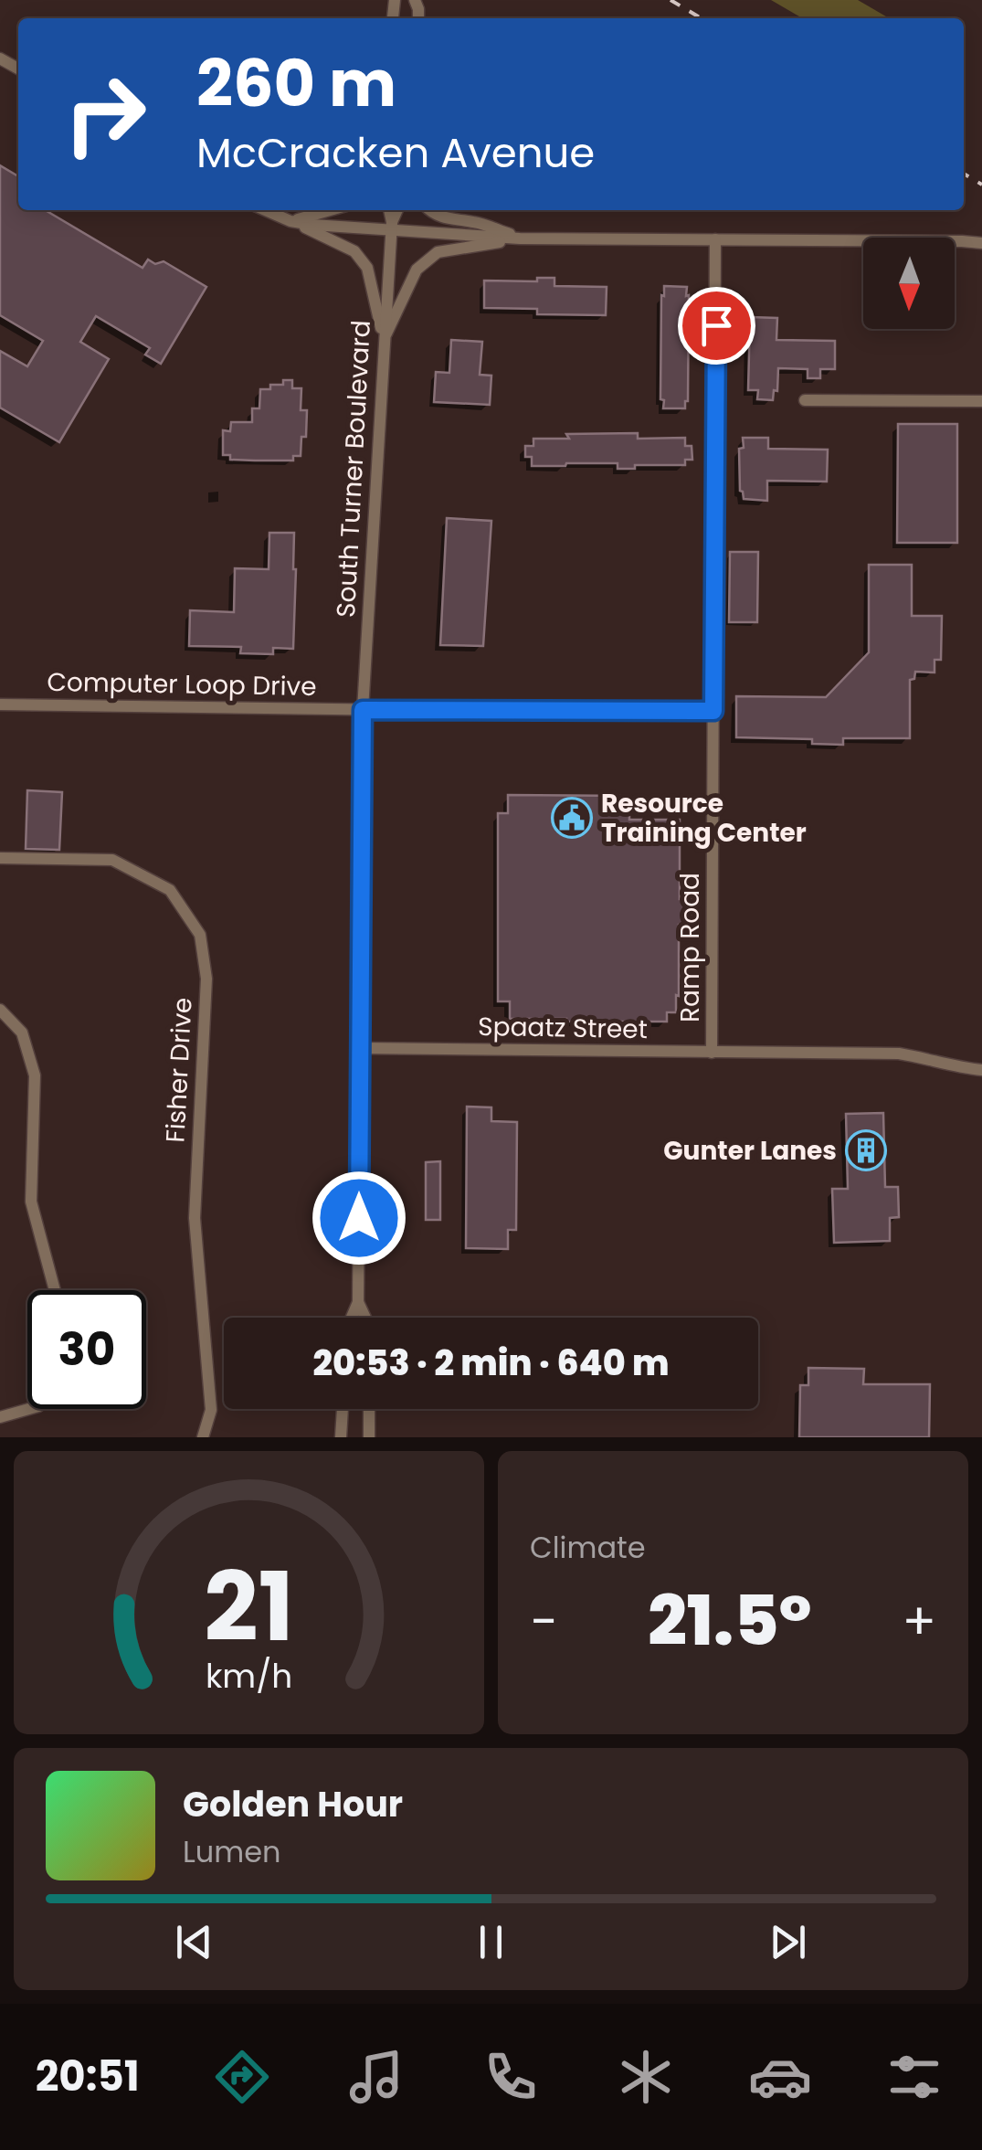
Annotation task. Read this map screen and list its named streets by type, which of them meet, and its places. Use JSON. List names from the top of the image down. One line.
{"streets":{"street":["South Turner Boulevard","Computer Loop Drive","Ramp Road","Spaatz Street","Fisher Drive"]},"crossings":[["South Turner Boulevard","Computer Loop Drive"],["South Turner Boulevard","Spaatz Street"],["Computer Loop Drive","Ramp Road"],["Ramp Road","Spaatz Street"]],"places":{"public building":["Resource Training Center"],"building":["Gunter Lanes"]},"north":"bottom","page":{"turn":["260 m","McCracken Avenue"],"limit":"30","trip":"20:53 · 2 min · 640 m","tile":"Climate","heat":["−","21.5°","+"],"song":["Golden Hour","Lumen"],"tabs":"20:51","gauge":["21","km/h"]}}
